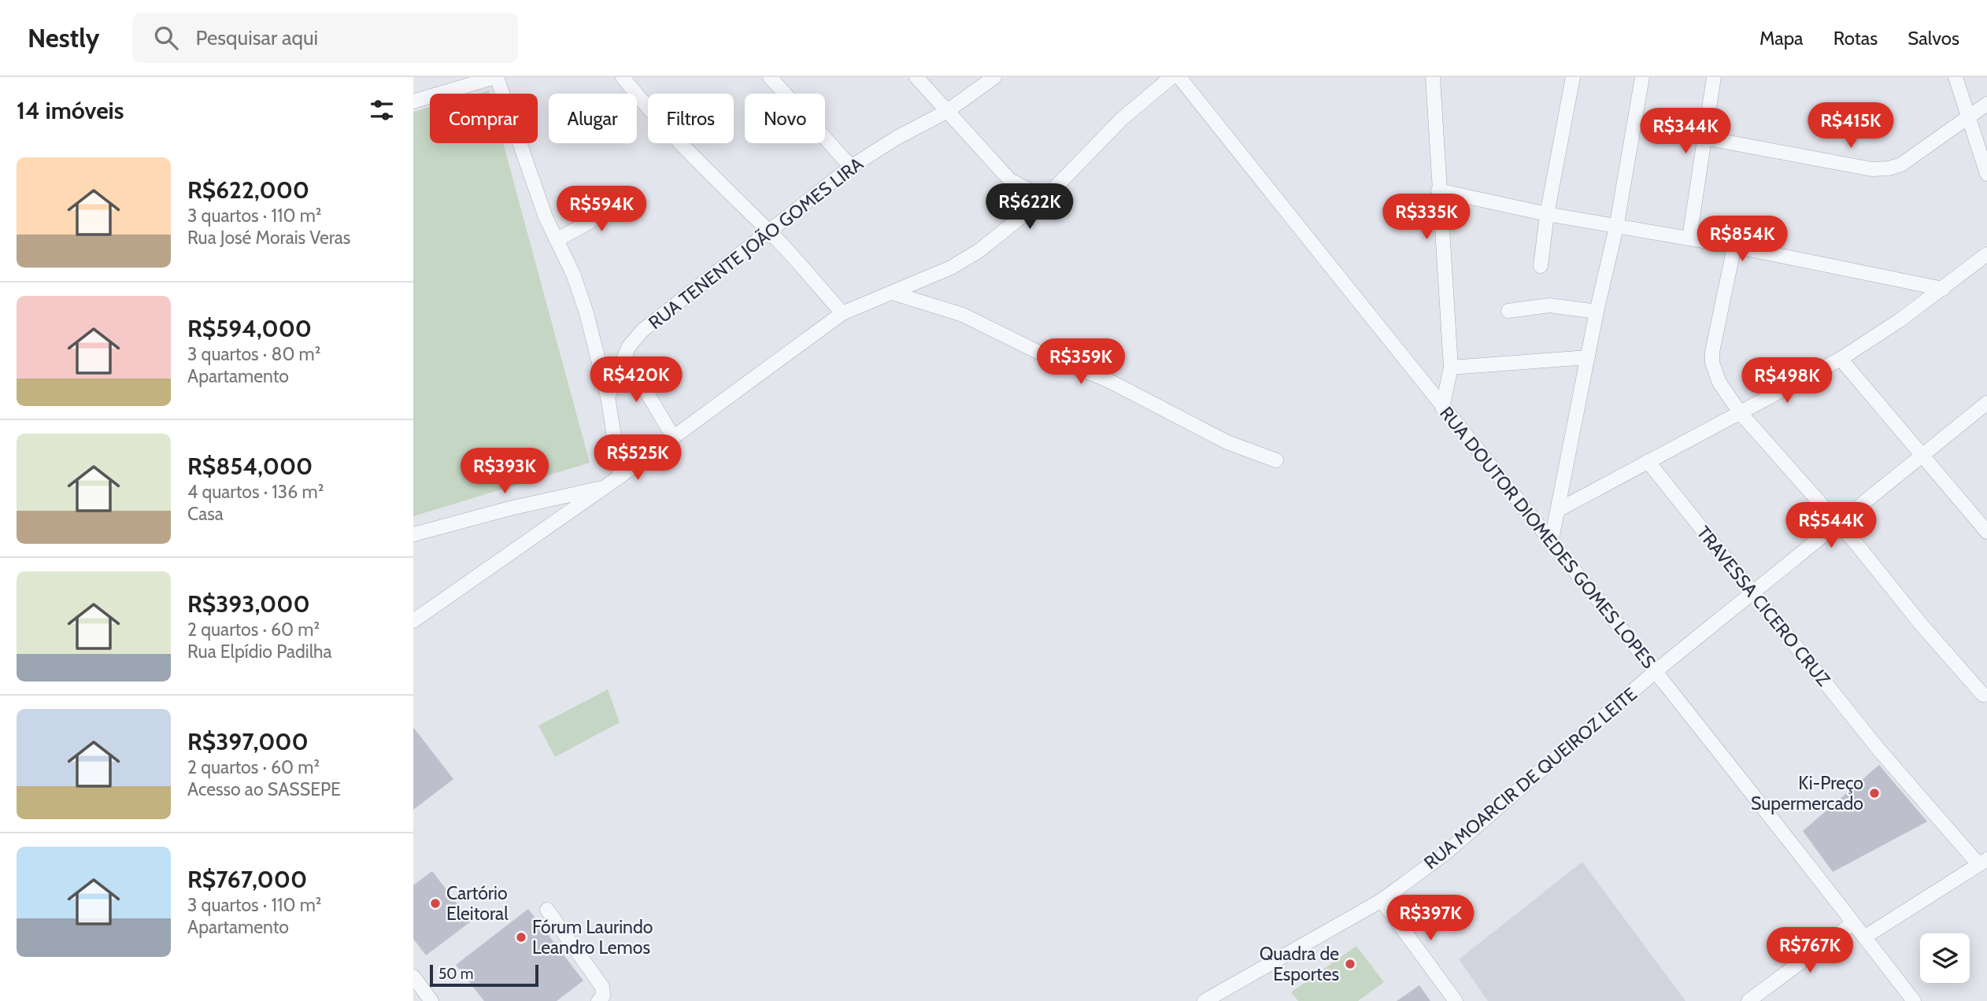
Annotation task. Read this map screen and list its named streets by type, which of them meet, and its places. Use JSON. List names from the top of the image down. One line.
{"streets":{"street":["RUA TENENTE JOÃO GOMES LIRA","RUA DOUTOR DIOMEDES GOMES LOPES","TRAVESSA CICERO CRUZ","RUA MOARCIR DE QUEIROZ LEITE"]},"crossings":[["RUA DOUTOR DIOMEDES GOMES LOPES","RUA MOARCIR DE QUEIROZ LEITE"],["TRAVESSA CICERO CRUZ","RUA MOARCIR DE QUEIROZ LEITE"]],"places":["Ki-Preço Supermercado","Cartório Eleitoral","Fórum Laurindo Leandro Lemos","Quadra de Esportes"],"scale_bar":"50 m","page":{"header":"Nestly","search":"Pesquisar aqui","nav":["Mapa","Rotas","Salvos"],"heading":"14 imóveis","chip":["Comprar","Alugar","Filtros","Novo"],"price":["R$415K","R$344K","R$622K","R$594K","R$335K","R$854K","R$359K","R$420K","R$498K","R$525K","R$393K","R$544K","R$397K","R$767K"],"list":[{"name":"R$622,000","note":"3 quartos · 110 m² · Rua José Morais Veras"},{"name":"R$594,000","note":"3 quartos · 80 m² · Apartamento"},{"name":"R$854,000","note":"4 quartos · 136 m² · Casa"},{"name":"R$393,000","note":"2 quartos · 60 m² · Rua Elpídio Padilha"},{"name":"R$397,000","note":"2 quartos · 60 m² · Acesso ao SASSEPE"},{"name":"R$767,000","note":"3 quartos · 110 m² · Apartamento"}],"scale":"50 m"}}
